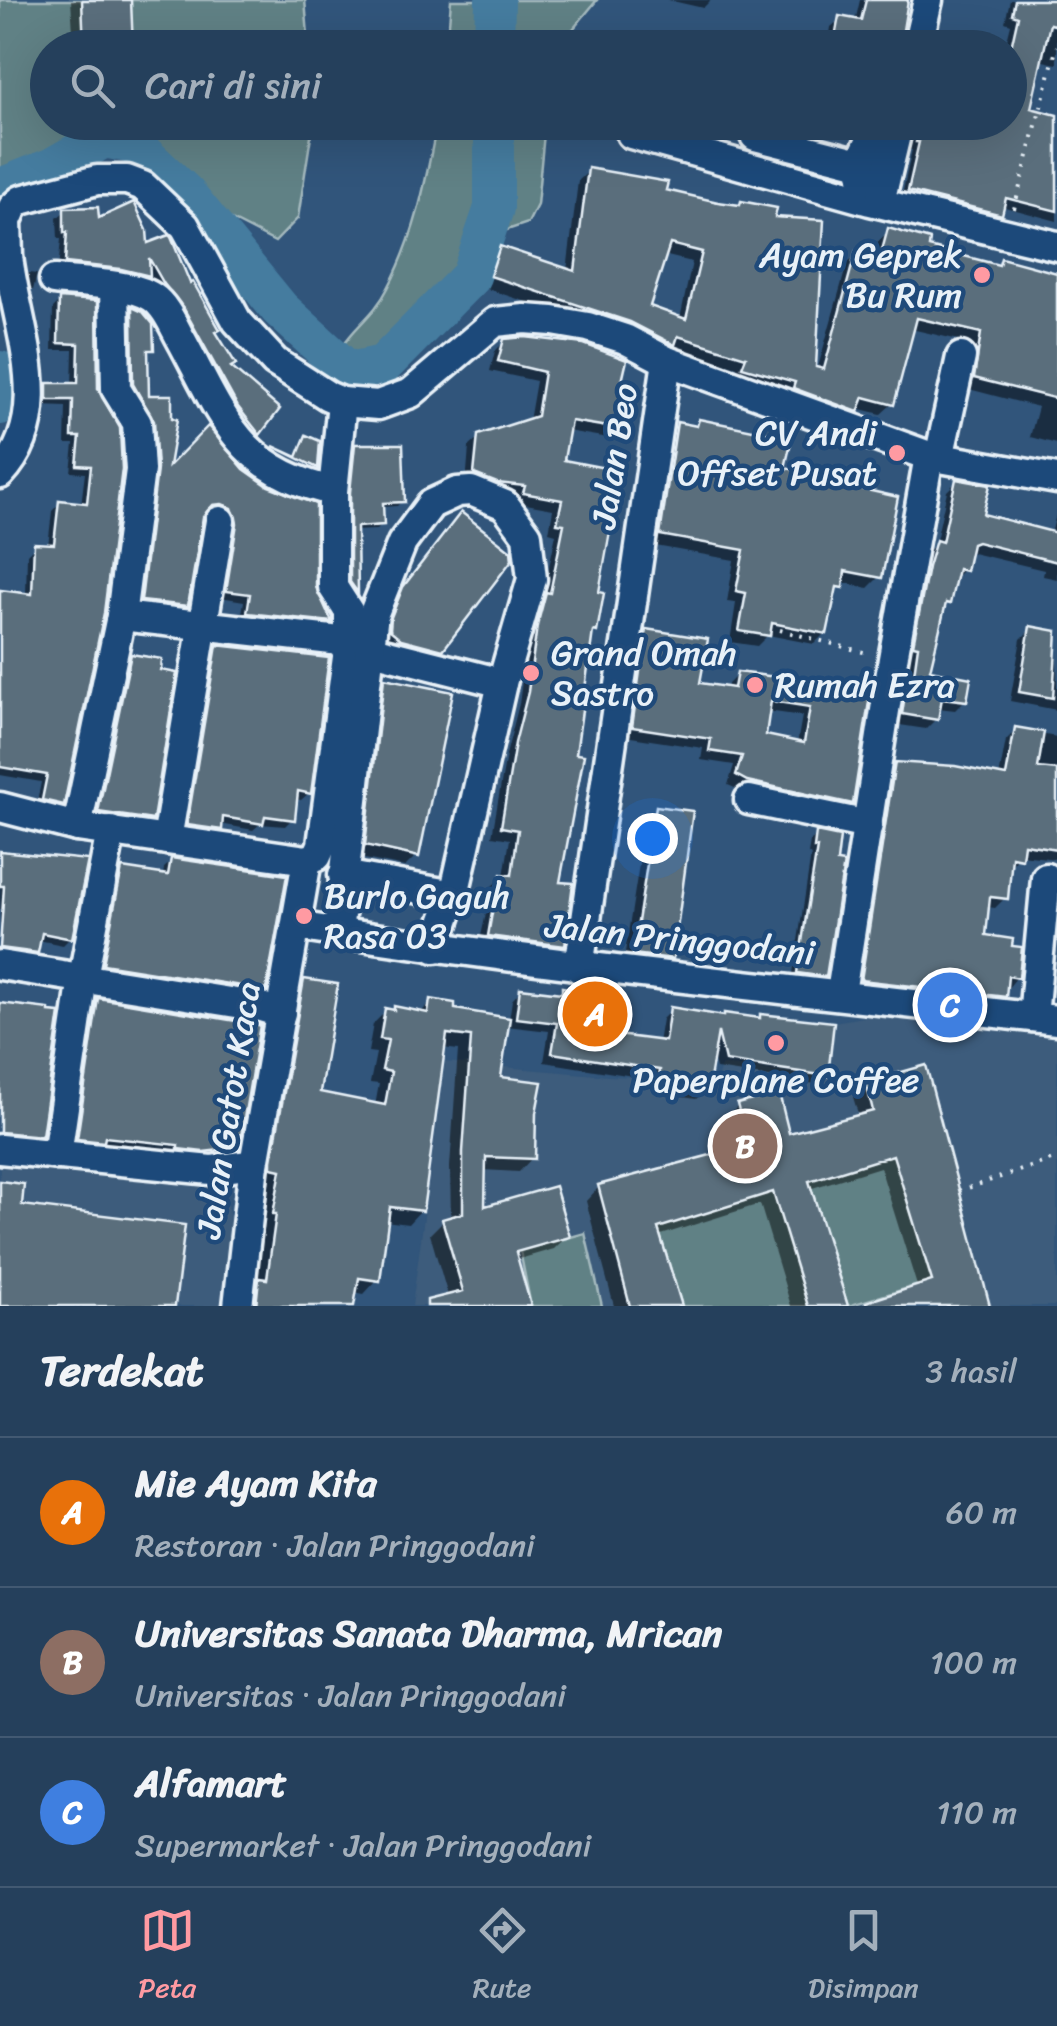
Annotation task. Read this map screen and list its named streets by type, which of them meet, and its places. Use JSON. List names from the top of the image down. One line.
{"streets":{"street":["Jalan Beo","Jalan Pringgodani","Jalan Gatot Kaca"]},"crossings":[["Jalan Beo","Jalan Pringgodani"],["Jalan Pringgodani","Jalan Gatot Kaca"]],"places":["Ayam Geprek Bu Rum","CV Andi Offset Pusat","Grand Omah Sastro","Rumah Ezra","Burlo Gaguh Rasa 03","Paperplane Coffee"],"page":{"search":"Cari di sini","pins":["C","A","B"],"heading":["Terdekat","3 hasil"],"list":[{"mark":"A","name":"Mie Ayam Kita","note":"Restoran · Jalan Pringgodani","value":"60 m"},{"mark":"B","name":"Universitas Sanata Dharma, Mrican","note":"Universitas · Jalan Pringgodani","value":"100 m"},{"mark":"C","name":"Alfamart","note":"Supermarket · Jalan Pringgodani","value":"110 m"}],"nav":["Peta","Rute","Disimpan"]}}
